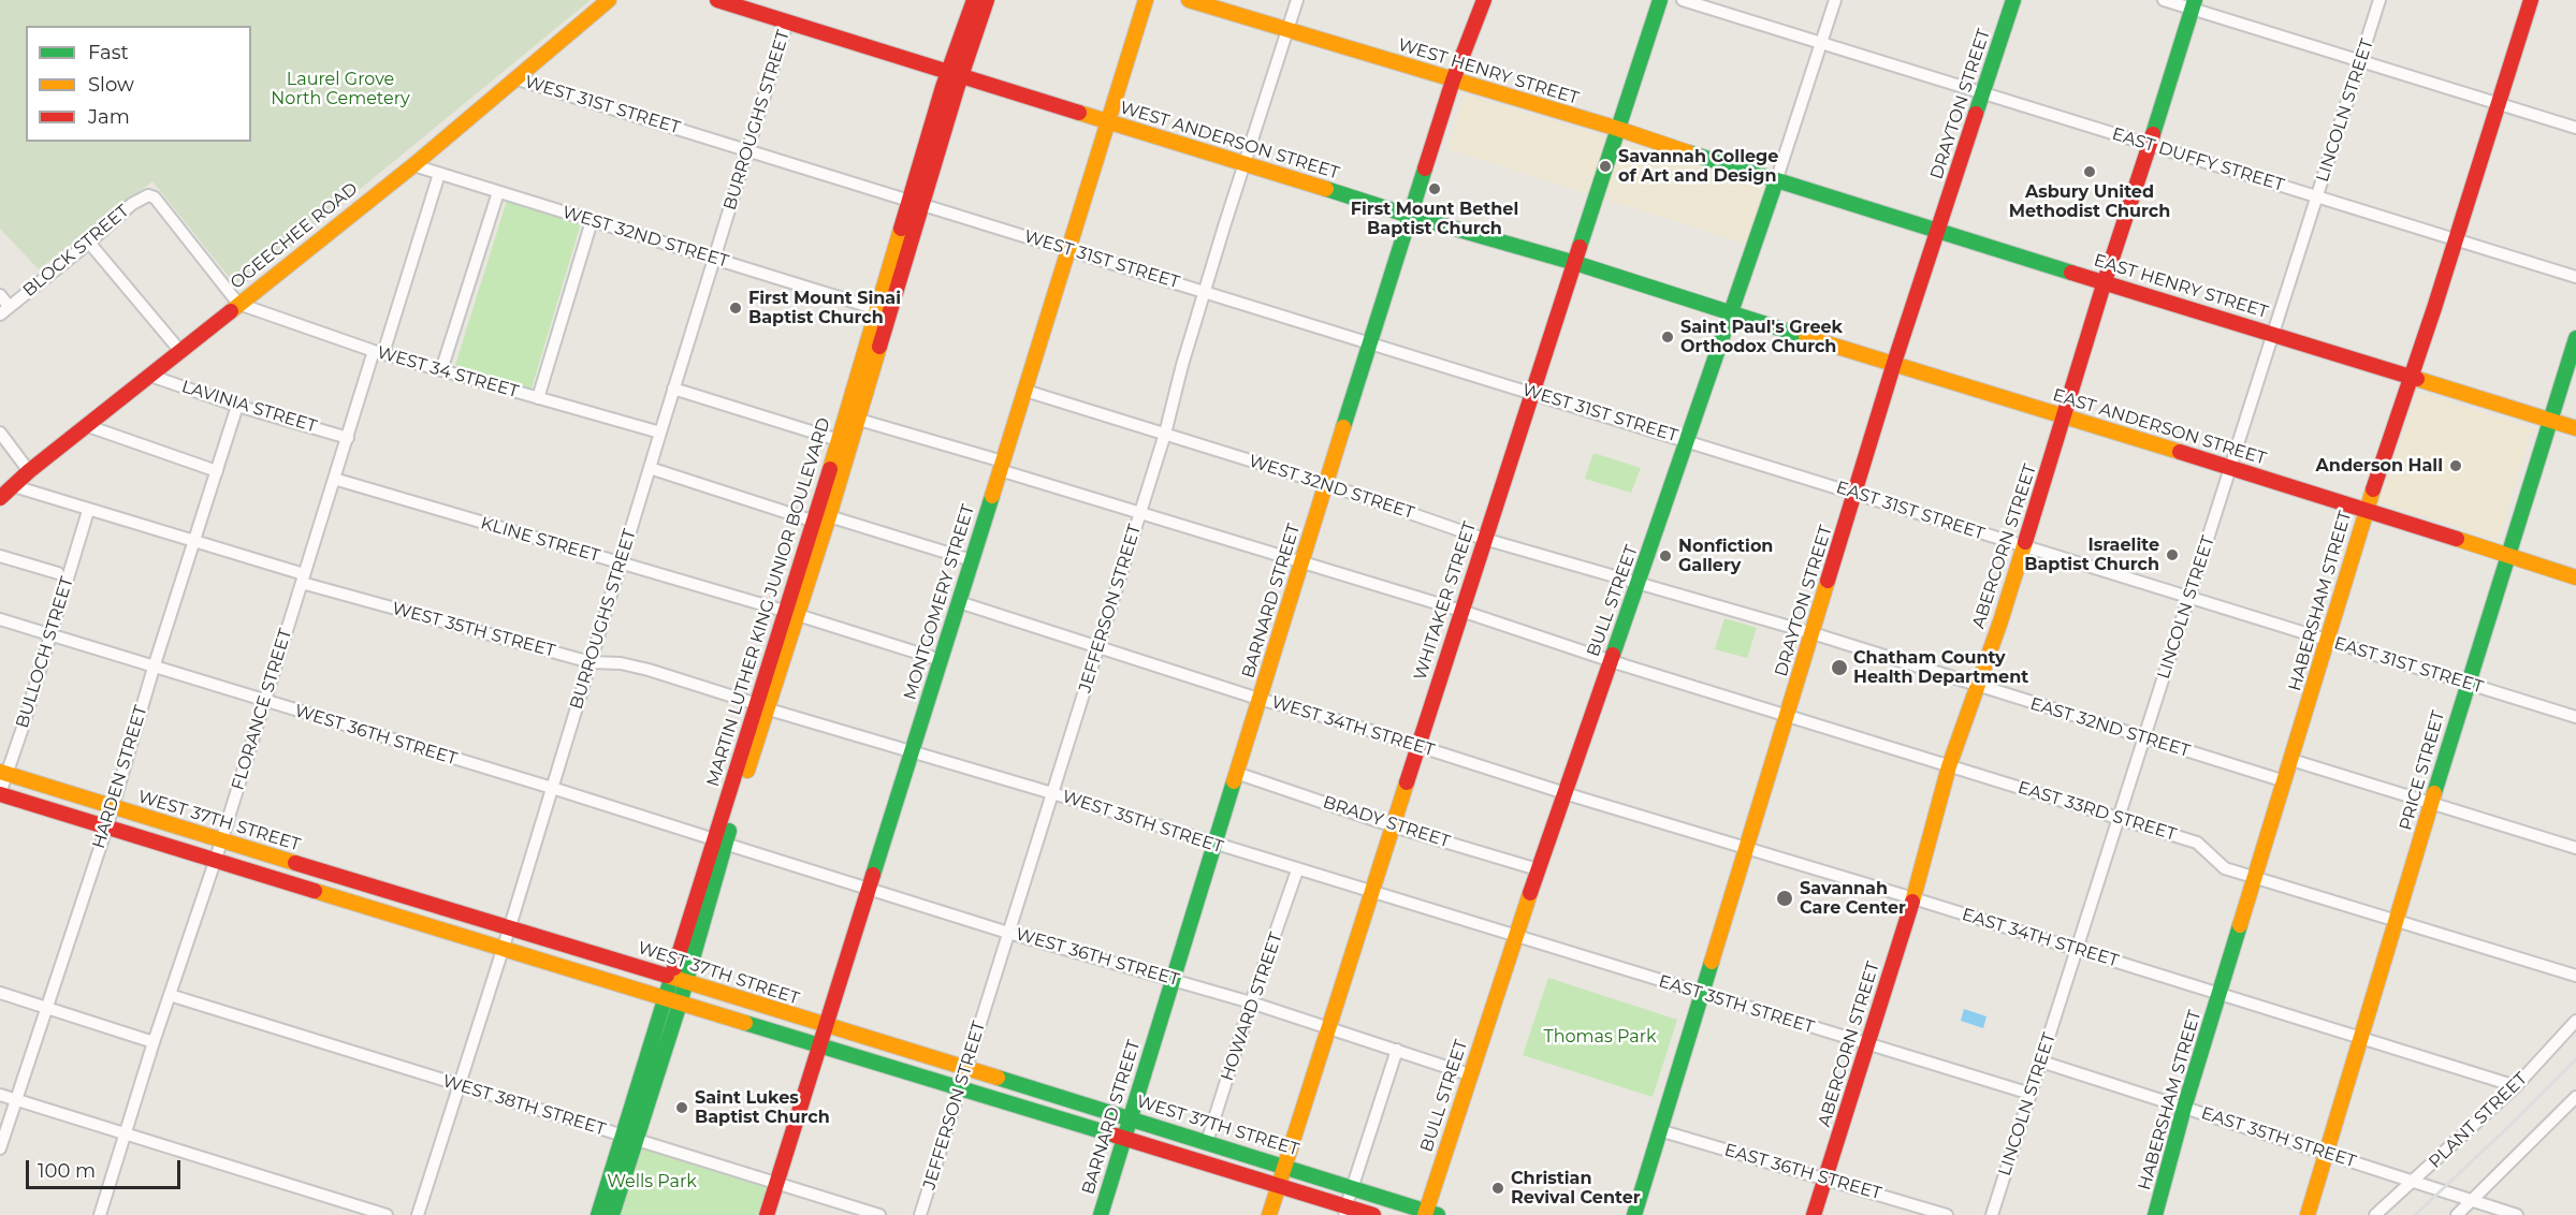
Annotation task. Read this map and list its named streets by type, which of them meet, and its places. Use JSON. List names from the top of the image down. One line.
{"streets":{"main road":["WEST HENRY STREET","DRAYTON STREET","WEST ANDERSON STREET","OGEECHEE ROAD","EAST HENRY STREET","EAST ANDERSON STREET","ABERCORN STREET","BARNARD STREET","WHITAKER STREET","BULL STREET","HABERSHAM STREET","MARTIN LUTHER KING JUNIOR BOULEVARD","MONTGOMERY STREET","PRICE STREET","WEST 37TH STREET"],"street":["WEST 31ST STREET","LINCOLN STREET","BURROUGHS STREET","EAST DUFFY STREET","WEST 32ND STREET","BLOCK STREET","WEST 34 STREET","LAVINIA STREET","EAST 31ST STREET","KLINE STREET","JEFFERSON STREET","WEST 35TH STREET","BULLOCH STREET","FLORANCE STREET","WEST 34TH STREET","EAST 32ND STREET","WEST 36TH STREET","HARDEN STREET","EAST 33RD STREET","BRADY STREET","EAST 34TH STREET","EAST 35TH STREET","HOWARD STREET","WEST 38TH STREET","PLANT STREET","EAST 36TH STREET"]},"crossings":[["WEST HENRY STREET","EAST HENRY STREET"],["WEST HENRY STREET","BARNARD STREET"],["WEST HENRY STREET","WHITAKER STREET"],["WEST HENRY STREET","BULL STREET"],["WEST HENRY STREET","JEFFERSON STREET"],["DRAYTON STREET","EAST DUFFY STREET"],["DRAYTON STREET","EAST HENRY STREET"],["DRAYTON STREET","EAST ANDERSON STREET"],["DRAYTON STREET","EAST 31ST STREET"],["DRAYTON STREET","EAST 32ND STREET"],["DRAYTON STREET","EAST 33RD STREET"],["DRAYTON STREET","EAST 34TH STREET"],["DRAYTON STREET","EAST 35TH STREET"],["DRAYTON STREET","EAST 36TH STREET"],["WEST 31ST STREET","BURROUGHS STREET"],["WEST 31ST STREET","OGEECHEE ROAD"],["WEST 31ST STREET","EAST 31ST STREET"],["WEST 31ST STREET","BARNARD STREET"],["WEST 31ST STREET","WHITAKER STREET"],["WEST 31ST STREET","BULL STREET"],["WEST 31ST STREET","MARTIN LUTHER KING JUNIOR BOULEVARD"],["WEST 31ST STREET","MONTGOMERY STREET"],["WEST 31ST STREET","JEFFERSON STREET"],["LINCOLN STREET","EAST DUFFY STREET"],["LINCOLN STREET","EAST HENRY STREET"],["LINCOLN STREET","EAST ANDERSON STREET"],["LINCOLN STREET","EAST 31ST STREET"],["LINCOLN STREET","EAST 32ND STREET"],["LINCOLN STREET","EAST 33RD STREET"],["LINCOLN STREET","EAST 34TH STREET"],["LINCOLN STREET","EAST 35TH STREET"],["BURROUGHS STREET","WEST ANDERSON STREET"],["BURROUGHS STREET","WEST 32ND STREET"],["BURROUGHS STREET","WEST 34 STREET"],["BURROUGHS STREET","KLINE STREET"],["BURROUGHS STREET","WEST 35TH STREET"],["BURROUGHS STREET","WEST 36TH STREET"],["BURROUGHS STREET","WEST 37TH STREET"],["BURROUGHS STREET","WEST 38TH STREET"],["WEST ANDERSON STREET","EAST ANDERSON STREET"],["WEST ANDERSON STREET","BARNARD STREET"],["WEST ANDERSON STREET","WHITAKER STREET"],["WEST ANDERSON STREET","BULL STREET"],["WEST ANDERSON STREET","MARTIN LUTHER KING JUNIOR BOULEVARD"],["WEST ANDERSON STREET","MONTGOMERY STREET"],["WEST ANDERSON STREET","JEFFERSON STREET"],["EAST DUFFY STREET","ABERCORN STREET"],["EAST DUFFY STREET","BULL STREET"],["EAST DUFFY STREET","HABERSHAM STREET"],["OGEECHEE ROAD","WEST 32ND STREET"],["OGEECHEE ROAD","BLOCK STREET"],["OGEECHEE ROAD","WEST 34 STREET"],["OGEECHEE ROAD","LAVINIA STREET"],["OGEECHEE ROAD","WEST 35TH STREET"],["WEST 32ND STREET","BARNARD STREET"],["WEST 32ND STREET","WHITAKER STREET"],["WEST 32ND STREET","BULL STREET"],["WEST 32ND STREET","MARTIN LUTHER KING JUNIOR BOULEVARD"],["WEST 32ND STREET","MONTGOMERY STREET"],["WEST 32ND STREET","JEFFERSON STREET"],["WEST 32ND STREET","FLORANCE STREET"],["WEST 32ND STREET","EAST 32ND STREET"],["BLOCK STREET","WEST 34 STREET"],["EAST HENRY STREET","ABERCORN STREET"],["EAST HENRY STREET","BULL STREET"],["EAST HENRY STREET","HABERSHAM STREET"],["EAST HENRY STREET","PRICE STREET"],["WEST 34 STREET","FLORANCE STREET"],["LAVINIA STREET","FLORANCE STREET"],["LAVINIA STREET","HARDEN STREET"],["EAST ANDERSON STREET","ABERCORN STREET"],["EAST ANDERSON STREET","BULL STREET"],["EAST ANDERSON STREET","HABERSHAM STREET"],["EAST ANDERSON STREET","PRICE STREET"],["EAST 31ST STREET","ABERCORN STREET"],["EAST 31ST STREET","BULL STREET"],["EAST 31ST STREET","HABERSHAM STREET"],["EAST 31ST STREET","PRICE STREET"],["KLINE STREET","MARTIN LUTHER KING JUNIOR BOULEVARD"],["KLINE STREET","MONTGOMERY STREET"],["KLINE STREET","FLORANCE STREET"],["ABERCORN STREET","EAST 32ND STREET"],["ABERCORN STREET","EAST 33RD STREET"],["ABERCORN STREET","EAST 34TH STREET"],["ABERCORN STREET","EAST 35TH STREET"],["ABERCORN STREET","EAST 36TH STREET"],["BARNARD STREET","WEST 35TH STREET"],["BARNARD STREET","WEST 34TH STREET"],["BARNARD STREET","WEST 36TH STREET"],["BARNARD STREET","EAST 33RD STREET"],["BARNARD STREET","WEST 37TH STREET"],["BARNARD STREET","BRADY STREET"],["WHITAKER STREET","WEST 35TH STREET"],["WHITAKER STREET","WEST 34TH STREET"],["WHITAKER STREET","WEST 36TH STREET"],["WHITAKER STREET","EAST 33RD STREET"],["WHITAKER STREET","WEST 37TH STREET"],["WHITAKER STREET","BRADY STREET"],["BULL STREET","WEST 35TH STREET"],["BULL STREET","WEST 34TH STREET"],["BULL STREET","EAST 32ND STREET"],["BULL STREET","WEST 36TH STREET"],["BULL STREET","EAST 33RD STREET"],["BULL STREET","WEST 37TH STREET"],["BULL STREET","BRADY STREET"],["BULL STREET","EAST 34TH STREET"],["BULL STREET","EAST 35TH STREET"],["HABERSHAM STREET","EAST 32ND STREET"],["HABERSHAM STREET","EAST 33RD STREET"],["HABERSHAM STREET","EAST 34TH STREET"],["HABERSHAM STREET","EAST 35TH STREET"],["MARTIN LUTHER KING JUNIOR BOULEVARD","WEST 35TH STREET"],["MARTIN LUTHER KING JUNIOR BOULEVARD","WEST 36TH STREET"],["MARTIN LUTHER KING JUNIOR BOULEVARD","EAST 33RD STREET"],["MARTIN LUTHER KING JUNIOR BOULEVARD","WEST 37TH STREET"],["MARTIN LUTHER KING JUNIOR BOULEVARD","WEST 38TH STREET"],["MONTGOMERY STREET","WEST 35TH STREET"],["MONTGOMERY STREET","WEST 34TH STREET"],["MONTGOMERY STREET","WEST 36TH STREET"],["MONTGOMERY STREET","EAST 33RD STREET"],["MONTGOMERY STREET","WEST 37TH STREET"],["MONTGOMERY STREET","WEST 38TH STREET"],["JEFFERSON STREET","WEST 35TH STREET"],["JEFFERSON STREET","WEST 34TH STREET"],["JEFFERSON STREET","WEST 36TH STREET"],["JEFFERSON STREET","EAST 33RD STREET"],["JEFFERSON STREET","WEST 37TH STREET"],["WEST 35TH STREET","BULLOCH STREET"],["WEST 35TH STREET","FLORANCE STREET"],["WEST 35TH STREET","HARDEN STREET"],["WEST 35TH STREET","EAST 35TH STREET"],["WEST 35TH STREET","HOWARD STREET"],["BULLOCH STREET","WEST 36TH STREET"],["BULLOCH STREET","WEST 37TH STREET"],["FLORANCE STREET","WEST 36TH STREET"],["FLORANCE STREET","WEST 37TH STREET"],["FLORANCE STREET","WEST 38TH STREET"],["WEST 34TH STREET","EAST 34TH STREET"],["WEST 36TH STREET","HARDEN STREET"],["WEST 36TH STREET","HOWARD STREET"],["PRICE STREET","EAST 33RD STREET"],["PRICE STREET","EAST 34TH STREET"],["PRICE STREET","EAST 35TH STREET"],["HARDEN STREET","WEST 37TH STREET"],["WEST 37TH STREET","HOWARD STREET"],["EAST 34TH STREET","PLANT STREET"],["EAST 35TH STREET","PLANT STREET"]],"parks":["Laurel Grove North Cemetery","Thomas Park","Wells Park"],"places":["Savannah College of Art and Design","Asbury United Methodist Church","First Mount Bethel Baptist Church","First Mount Sinai Baptist Church","Saint Paul's Greek Orthodox Church","Anderson Hall","Israelite Baptist Church","Nonfiction Gallery","Chatham County Health Department","Savannah Care Center","Saint Lukes Baptist Church","Christian Revival Center"],"legend":["Fast","Slow","Jam"],"scale_bar":"100 m"}
